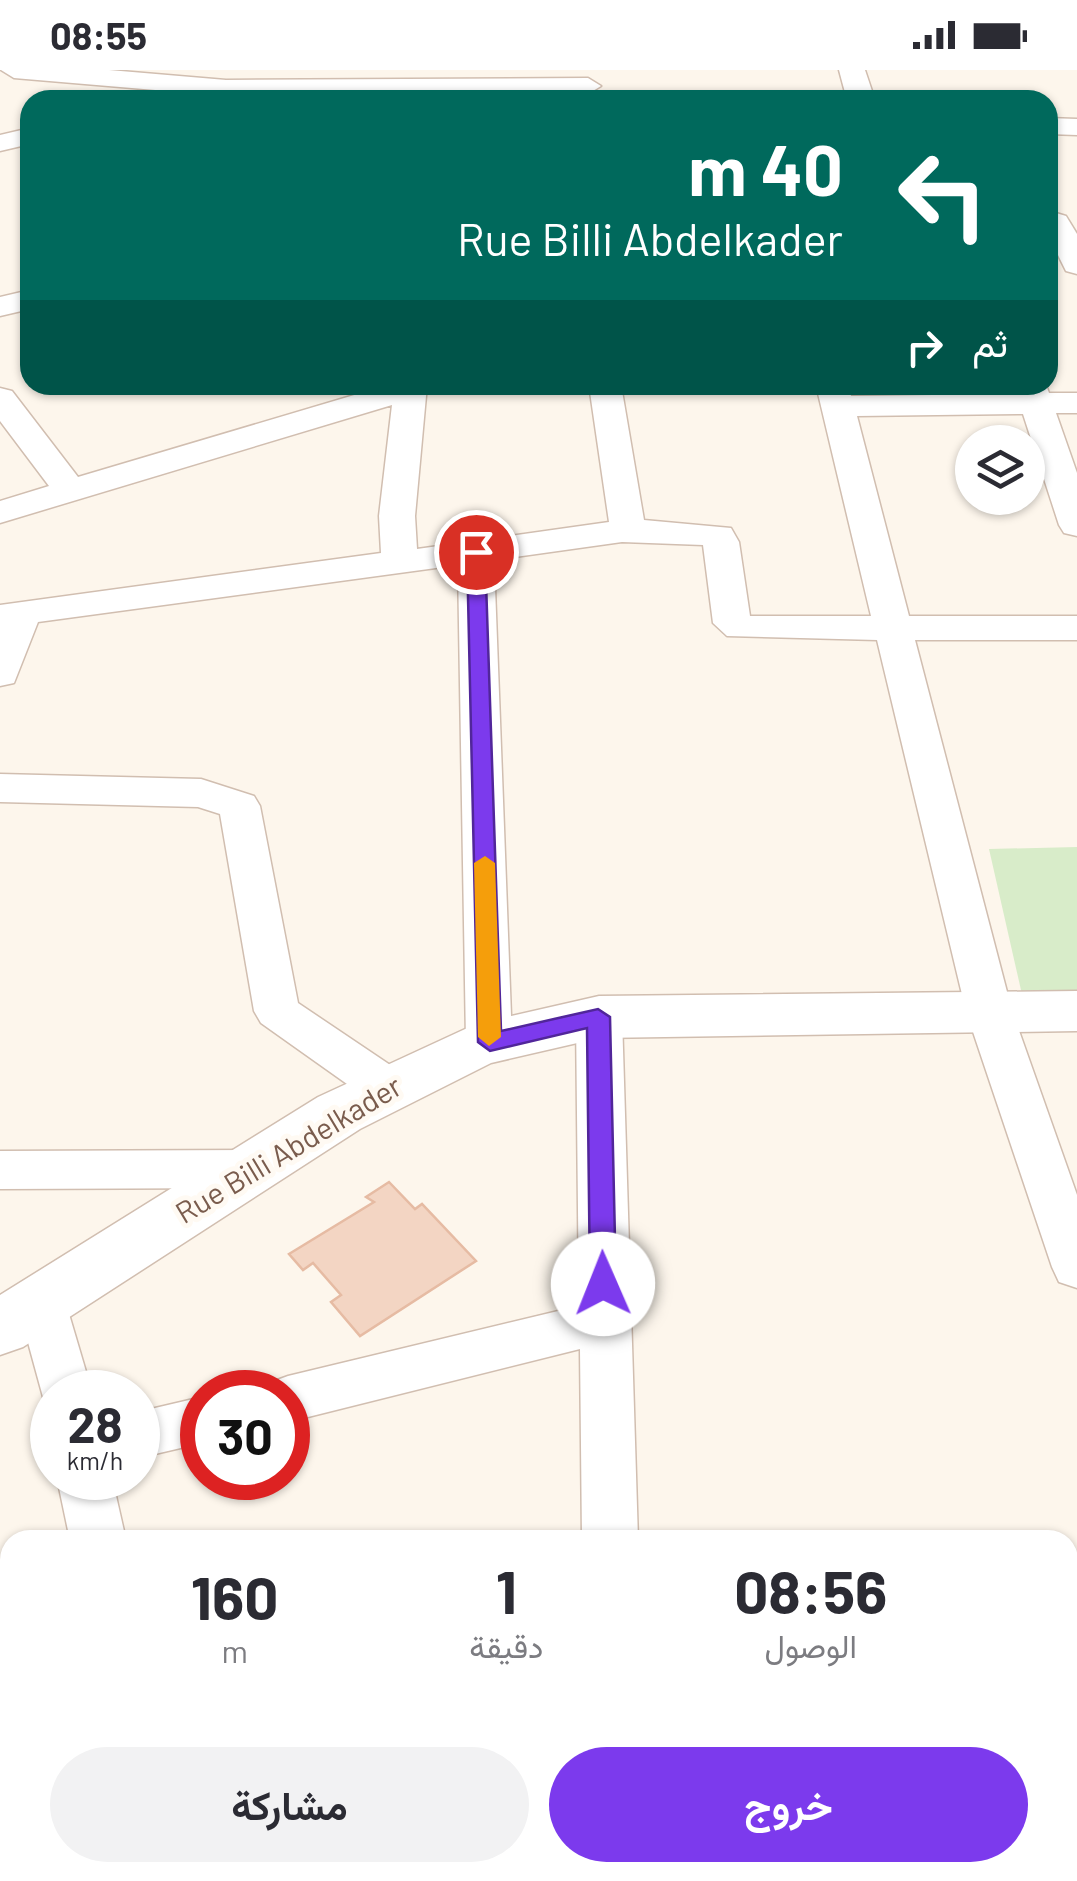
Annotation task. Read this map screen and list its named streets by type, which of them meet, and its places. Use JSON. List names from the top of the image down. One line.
{"streets":{"street":["Rue Billi Abdelkader"]},"page":{"status":"08:55","turn":["40 m","Rue Billi Abdelkader"],"then":"ثم","speed":"28 km/h","limit":"30","eta":["08:56","الوصول","1","دقيقة","160","m"],"buttons":["خروج","مشاركة"]}}
